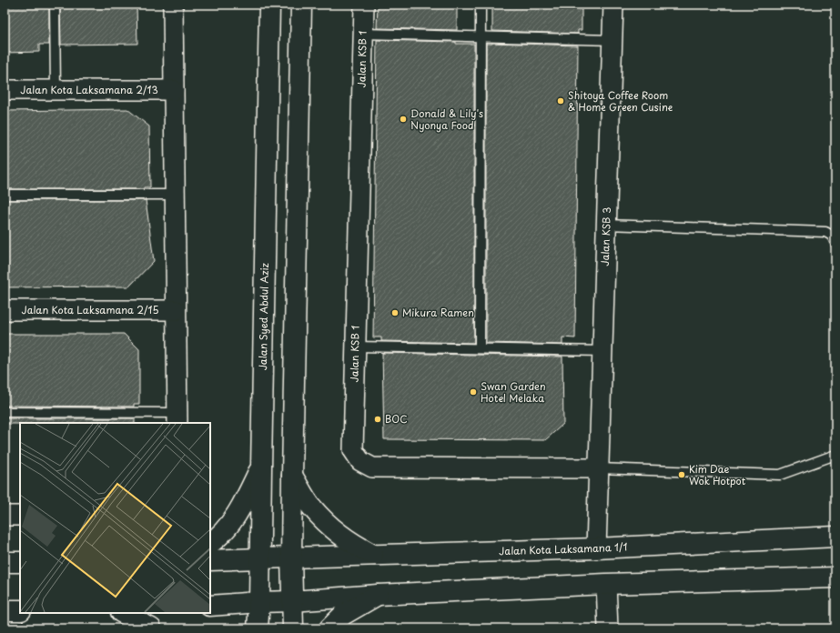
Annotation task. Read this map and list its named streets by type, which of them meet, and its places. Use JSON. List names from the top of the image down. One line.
{"streets":{"main road":["Jalan Syed Abdul Aziz","Jalan Kota Laksamana 1/1"],"street":["Jalan KSB 1","Jalan Kota Laksamana 2/13","Jalan KSB 3","Jalan Kota Laksamana 2/15"]},"crossings":[["Jalan KSB 1","Jalan KSB 3"],["Jalan KSB 3","Jalan Kota Laksamana 1/1"],["Jalan Syed Abdul Aziz","Jalan Kota Laksamana 1/1"]],"places":["Shitoya Coffee Room & Home Green Cusine","Donald & Lily's Nyonya Food","Mikura Ramen","Swan Garden Hotel Melaka","BOC","Kim Dae Wok Hotpot"]}
